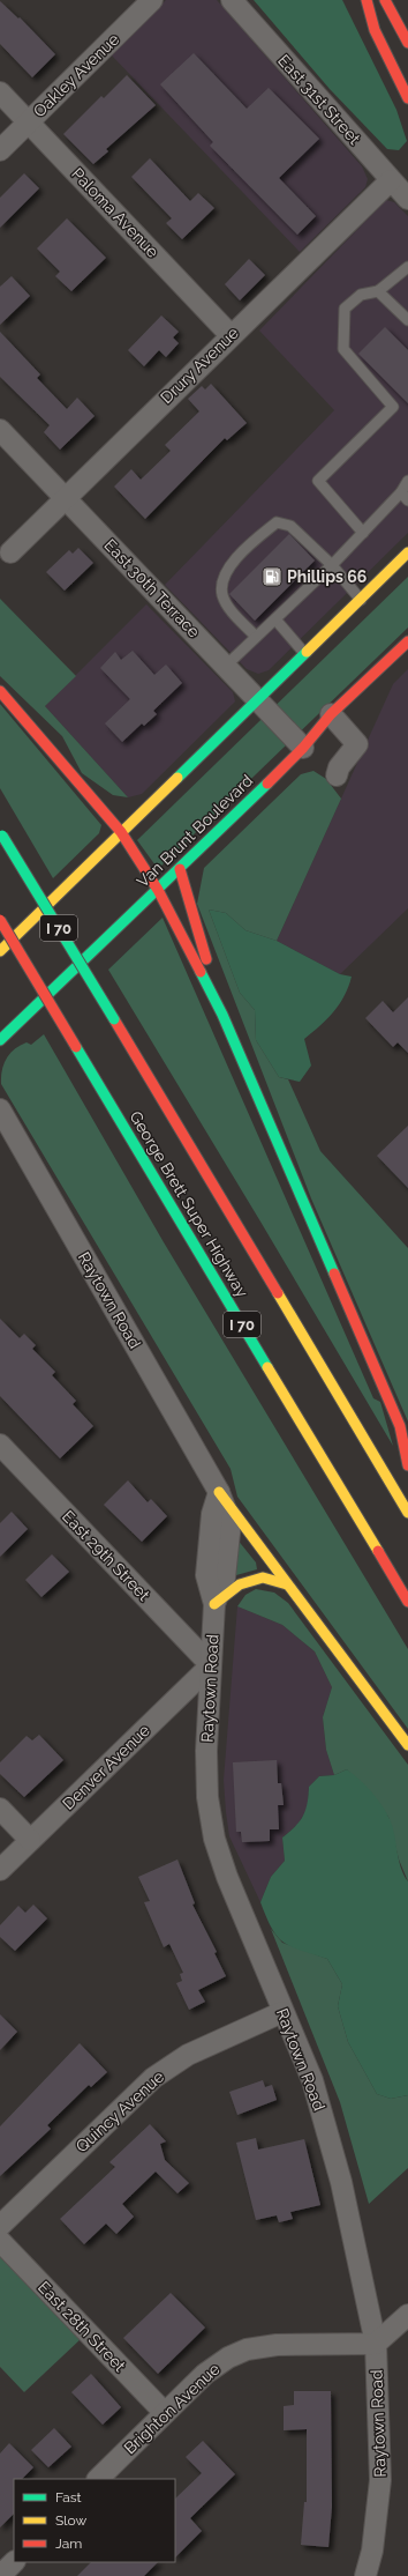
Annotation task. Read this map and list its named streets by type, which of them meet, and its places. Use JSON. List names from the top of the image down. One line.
{"streets":{"main road":["Van Brunt Boulevard","I 70","George Brett Super Highway"],"street":["Oakley Avenue","East 31st Street","Paloma Avenue","Drury Avenue","East 30th Terrace","Raytown Road","East 29th Street","Denver Avenue","Quincy Avenue","East 28th Street","Brighton Avenue"]},"crossings":[["Oakley Avenue","Paloma Avenue"],["East 31st Street","Drury Avenue"],["Paloma Avenue","Drury Avenue"],["Drury Avenue","East 30th Terrace"],["East 30th Terrace","Van Brunt Boulevard"],["Raytown Road","East 29th Street"],["Raytown Road","Denver Avenue"],["Raytown Road","Quincy Avenue"],["Raytown Road","Brighton Avenue"],["East 29th Street","Denver Avenue"],["East 28th Street","Brighton Avenue"]],"places":{"fuel station":["Phillips 66"]},"legend":["Fast","Slow","Jam"]}
